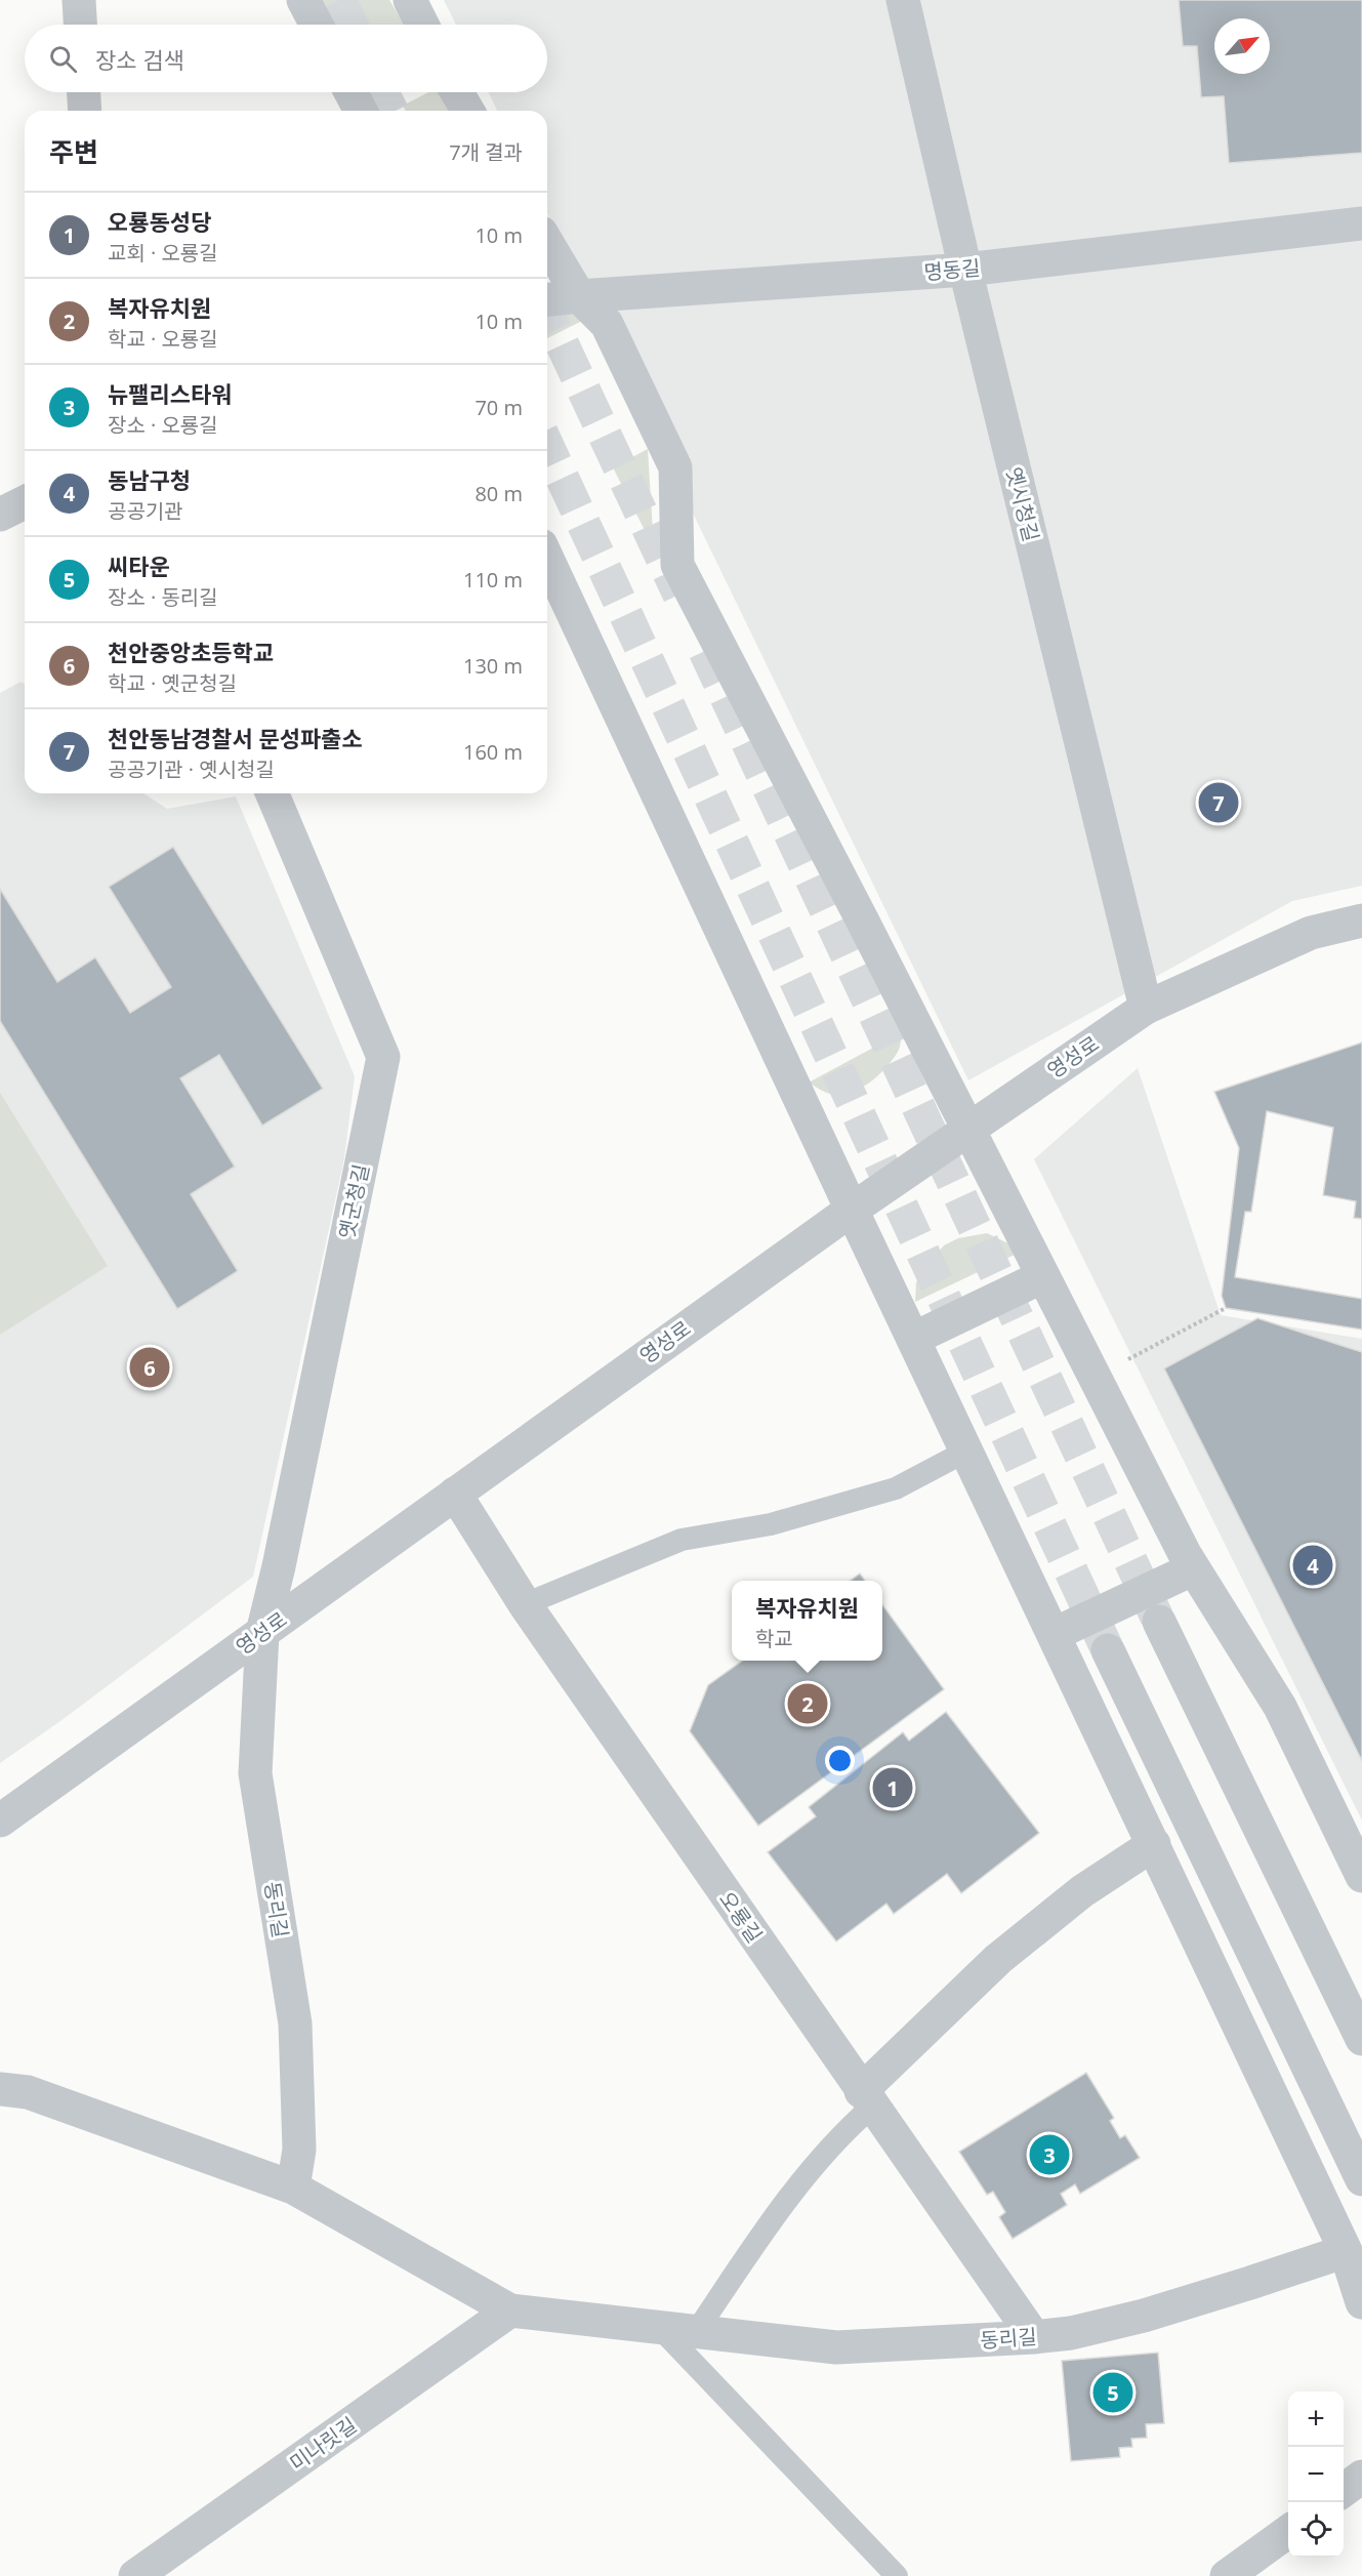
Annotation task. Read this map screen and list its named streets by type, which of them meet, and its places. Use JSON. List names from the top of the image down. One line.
{"streets":{"street":["명동길","옛시청길","영성로","옛군청길","동리길","오룡길","미나릿길"]},"crossings":[["명동길","옛시청길"],["옛시청길","영성로"],["영성로","옛군청길"],["영성로","동리길"],["영성로","오룡길"],["옛군청길","동리길"],["동리길","오룡길"],["동리길","미나릿길"]],"north":"top right","page":{"search":"장소 검색","heading":["주변","7개 결과"],"list":[{"mark":"1","name":"오룡동성당","note":"교회 · 오룡길","value":"10 m"},{"mark":"2","name":"복자유치원","note":"학교 · 오룡길","value":"10 m"},{"mark":"3","name":"뉴팰리스타워","note":"장소 · 오룡길","value":"70 m"},{"mark":"4","name":"동남구청","note":"공공기관","value":"80 m"},{"mark":"5","name":"씨타운","note":"장소 · 동리길","value":"110 m"},{"mark":"6","name":"천안중앙초등학교","note":"학교 · 옛군청길","value":"130 m"},{"mark":"7","name":"천안동남경찰서 문성파출소","note":"공공기관 · 옛시청길","value":"160 m"}],"pins":["7","6","4","2","1","3","5"],"popup":["복자유치원","학교"],"map_buttons":["+","−"]}}
